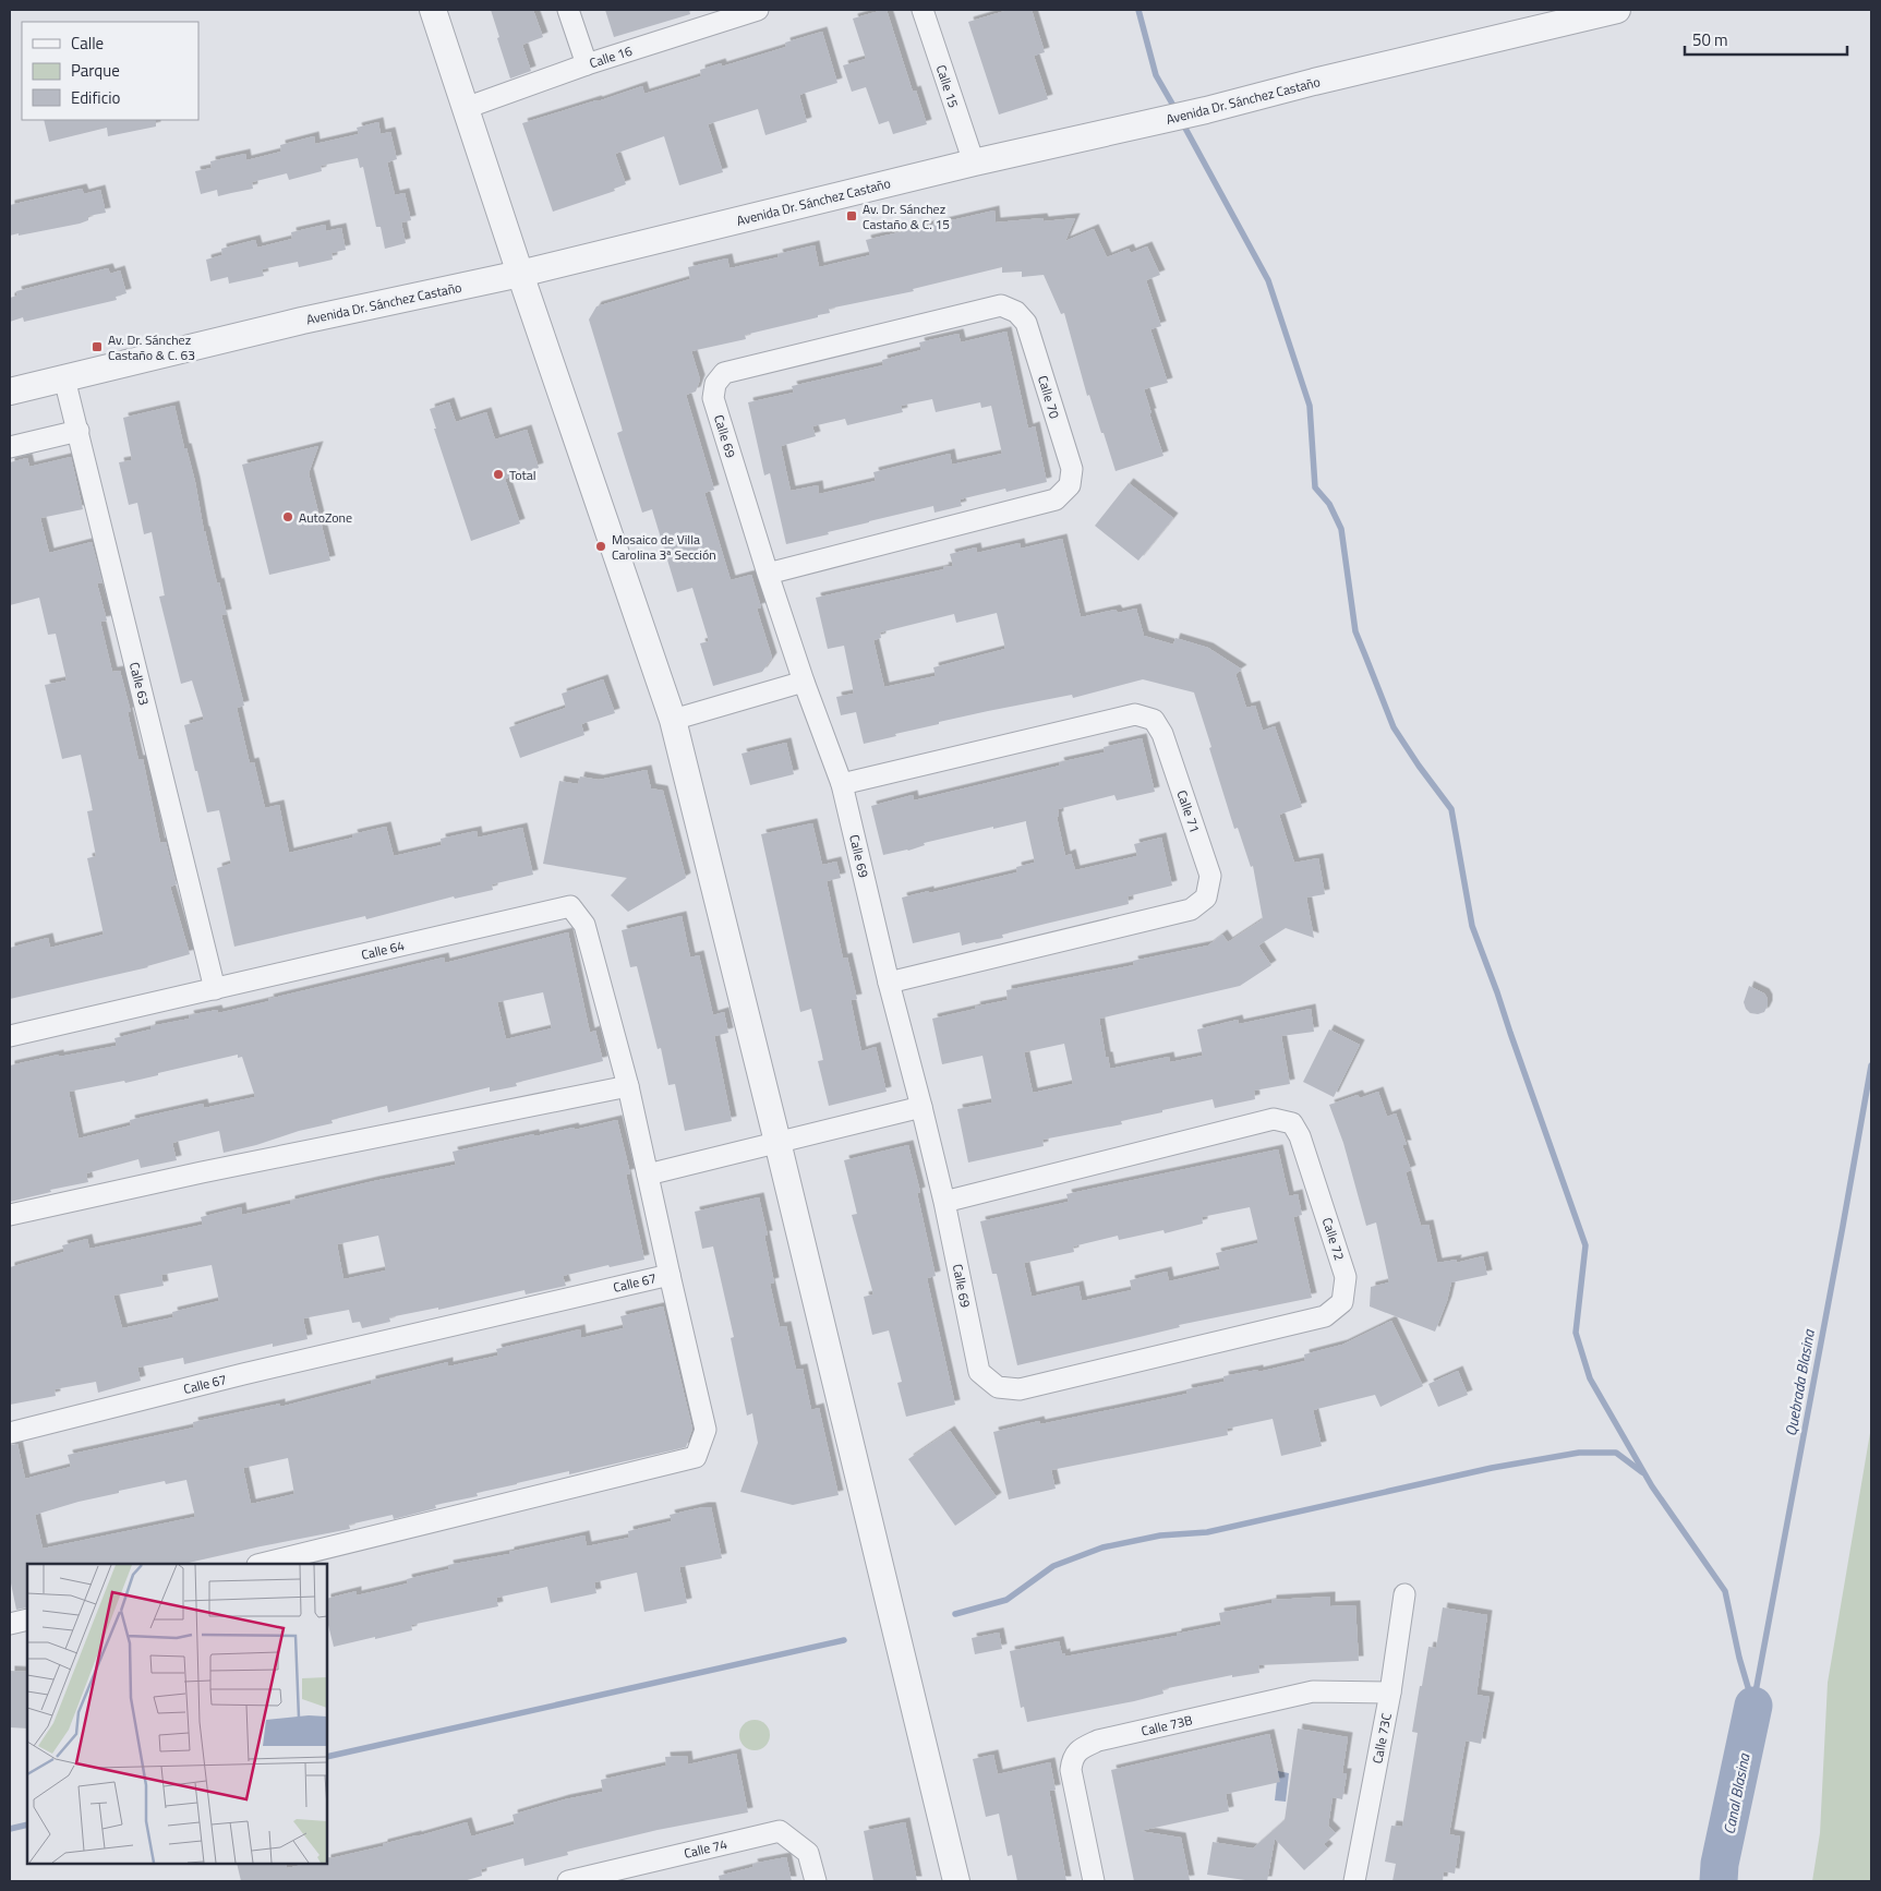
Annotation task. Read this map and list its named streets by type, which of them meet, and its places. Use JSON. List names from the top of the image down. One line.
{"streets":{"street":["Calle 16","Calle 15","Avenida Dr. Sánchez Castaño","Calle 70","Calle 69","Calle 63","Calle 71","Calle 64","Calle 72","Calle 67","Calle 73B","Calle 73C","Calle 74"]},"crossings":[["Calle 15","Avenida Dr. Sánchez Castaño"],["Avenida Dr. Sánchez Castaño","Calle 63"],["Calle 70","Calle 69"],["Calle 69","Calle 71"],["Calle 69","Calle 72"],["Calle 63","Calle 64"],["Calle 64","Calle 67"],["Calle 73B","Calle 73C"]],"water":["Quebrada Blasina","Canal Blasina"],"places":{"transit":["Av. Dr. Sánchez Castaño & C. 15","Av. Dr. Sánchez Castaño & C. 63"],"other":["Total","AutoZone","Mosaico de Villa Carolina 3ª Sección"]},"legend":["Calle","Parque","Edificio"],"scale_bar":"50 m"}
